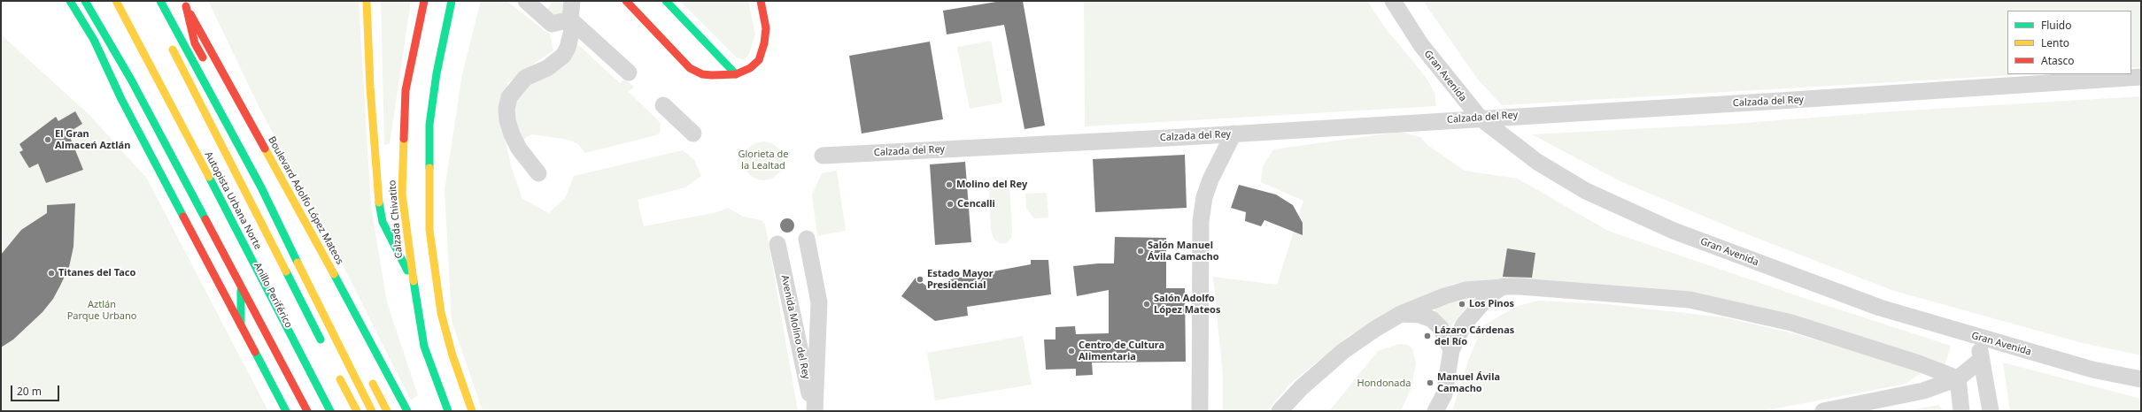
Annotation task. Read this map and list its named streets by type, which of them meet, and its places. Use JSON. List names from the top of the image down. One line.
{"streets":{"main road":["Autopista Urbana Norte","Boulevard Adolfo López Mateos","Calzada Chivatito","Anillo Periférico"],"street":["Gran Avenida","Calzada del Rey","Avenida Molino del Rey"]},"crossings":[["Gran Avenida","Calzada del Rey"]],"parks":["Glorieta de la Lealtad","Aztlán Parque Urbano","Hondonada"],"places":["El Gran Almaceń Aztlán","Molino del Rey","Cencalli","Salón Manuel Ávila Camacho","Titanes del Taco","Estado Mayor Presidencial","Salón Adolfo López Mateos","Los Pinos","Lázaro Cárdenas del Río","Centro de Cultura Alimentaria","Manuel Ávila Camacho"],"legend":["Fluido","Lento","Atasco"],"scale_bar":"20 m"}
